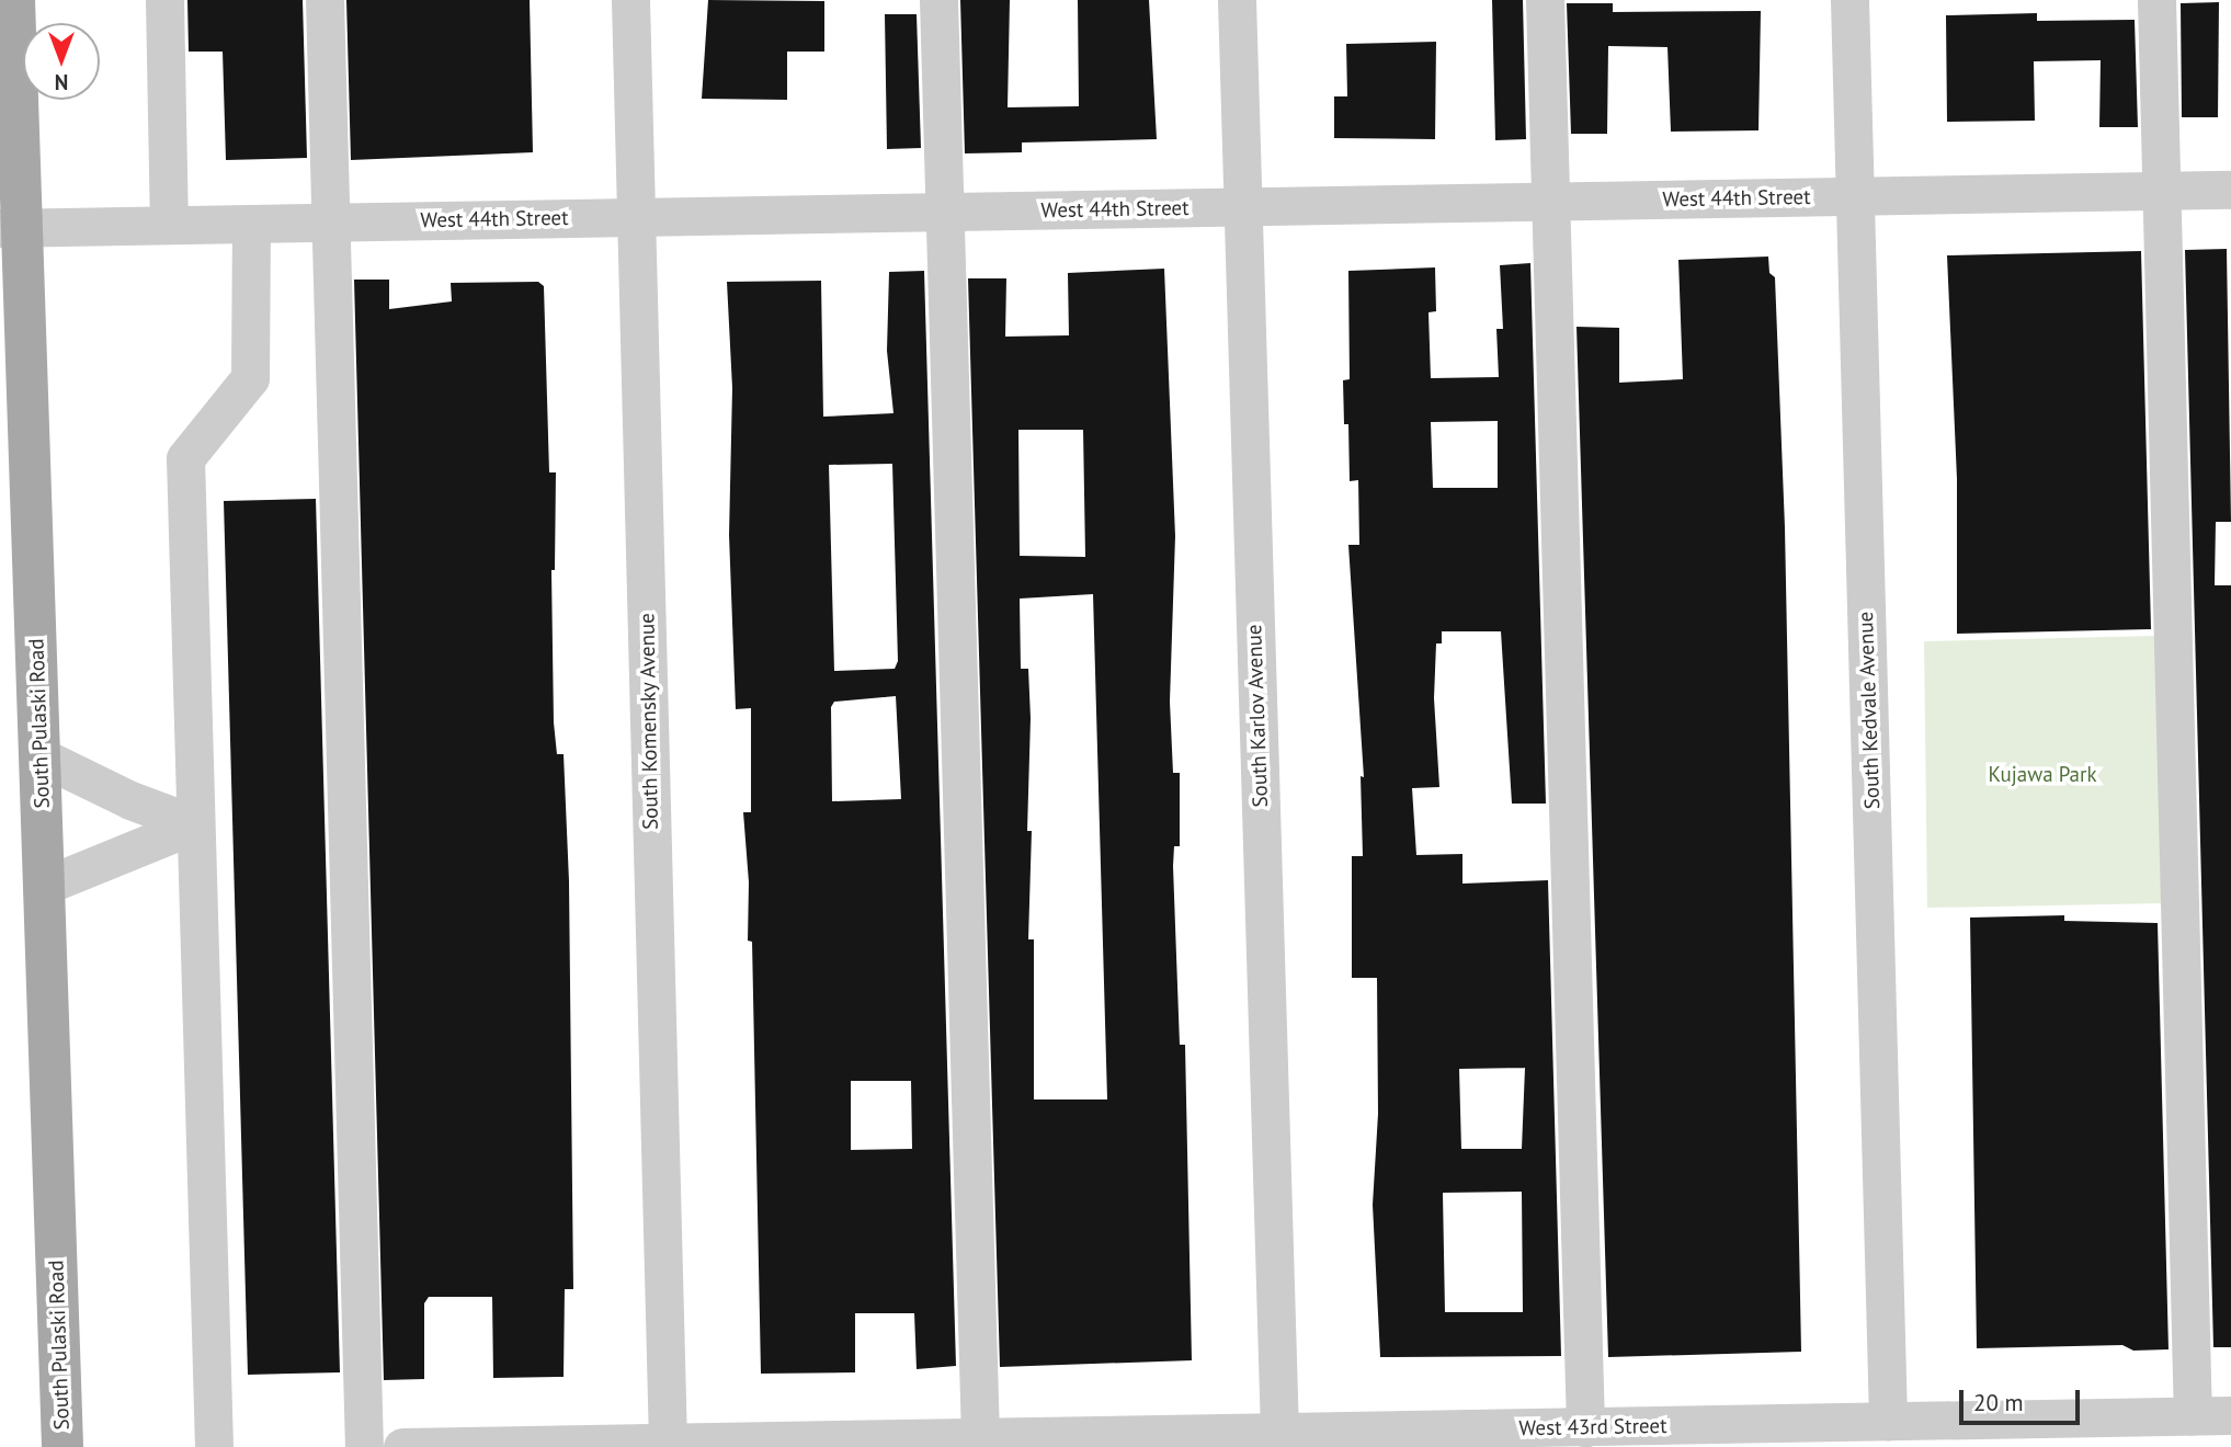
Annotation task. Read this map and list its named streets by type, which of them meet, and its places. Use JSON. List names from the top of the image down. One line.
{"streets":{"main road":["South Pulaski Road"],"street":["West 44th Street","South Kedvale Avenue","South Karlov Avenue","South Komensky Avenue","West 43rd Street"]},"crossings":[["West 44th Street","South Kedvale Avenue"],["West 44th Street","South Karlov Avenue"],["West 44th Street","South Komensky Avenue"],["West 44th Street","South Pulaski Road"],["South Kedvale Avenue","West 43rd Street"],["South Karlov Avenue","West 43rd Street"],["South Komensky Avenue","West 43rd Street"]],"parks":["Kujawa Park"],"scale_bar":"20 m","north":"bottom"}
